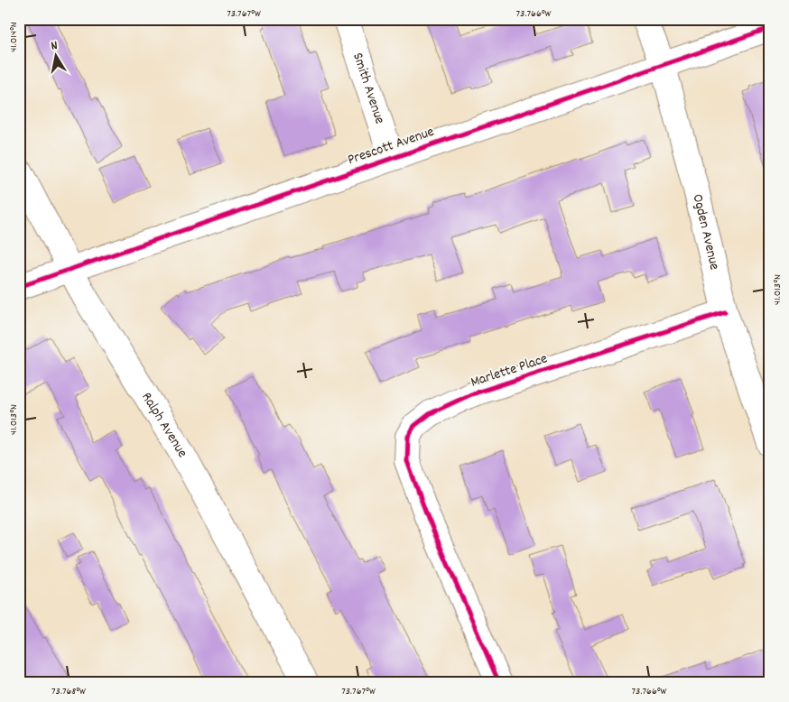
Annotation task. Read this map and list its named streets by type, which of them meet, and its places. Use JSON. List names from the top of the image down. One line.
{"streets":{"street":["Smith Avenue","Prescott Avenue","Ogden Avenue","Marlette Place","Ralph Avenue"]},"crossings":[["Smith Avenue","Prescott Avenue"],["Prescott Avenue","Ogden Avenue"],["Prescott Avenue","Ralph Avenue"],["Ogden Avenue","Marlette Place"]],"north":"top","coordinates":["73.767°W","73.766°W","41.014°N","41.013°N","73.768°W"]}
